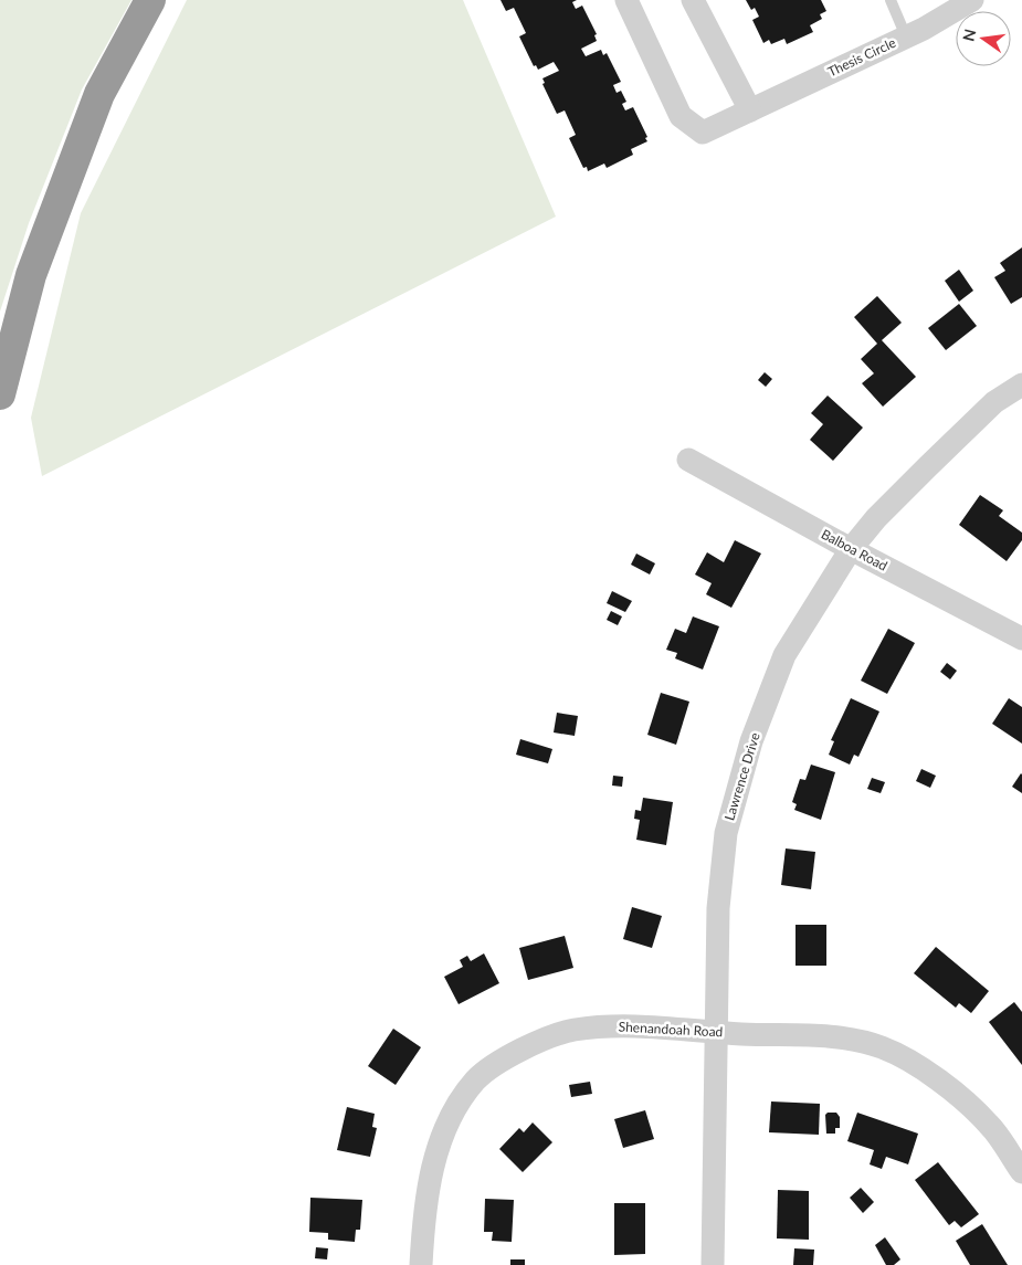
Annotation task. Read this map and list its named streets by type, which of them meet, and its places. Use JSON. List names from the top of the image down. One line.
{"streets":{"street":["Thesis Circle","Balboa Road","Lawrence Drive","Shenandoah Road"]},"crossings":[["Balboa Road","Lawrence Drive"],["Lawrence Drive","Shenandoah Road"]],"north":"left"}
